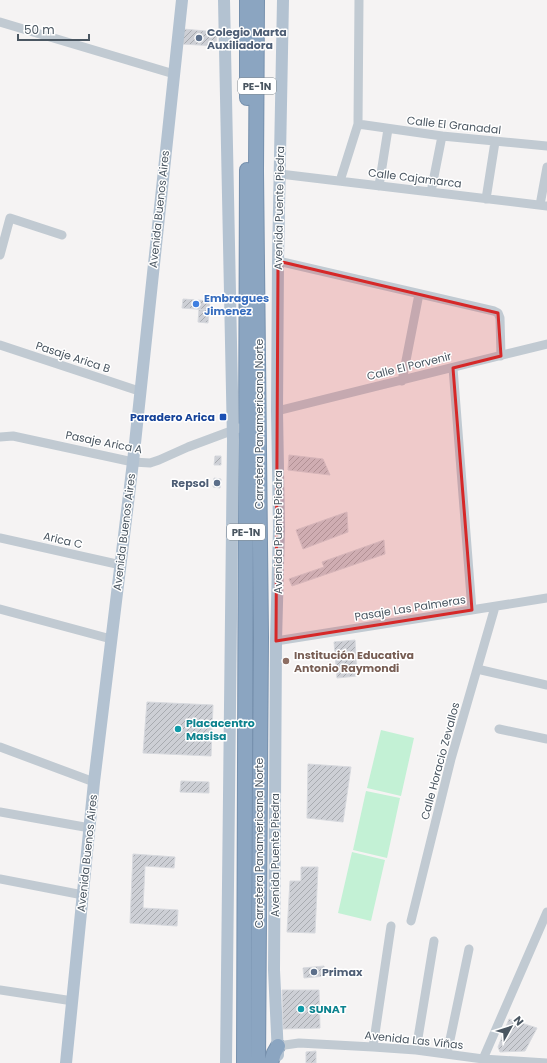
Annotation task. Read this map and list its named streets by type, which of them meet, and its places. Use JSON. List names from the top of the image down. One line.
{"streets":{"highway":["PE-1N","Carretera Panamericana Norte"],"main road":["Avenida Puente Piedra","Avenida Buenos Aires"],"street":["Calle El Granadal","Calle Cajamarca","Pasaje Arica B","Calle El Porvenir","Pasaje Arica A","Arica C","Pasaje Las Palmeras","Calle Horacio Zevallos","Avenida Las Viñas"]},"crossings":[["Calle Cajamarca","Avenida Puente Piedra"],["Avenida Puente Piedra","Calle El Porvenir"],["Avenida Puente Piedra","Pasaje Las Palmeras"],["Avenida Puente Piedra","Avenida Las Viñas"],["Avenida Buenos Aires","Pasaje Arica B"],["Avenida Buenos Aires","Pasaje Arica A"],["Avenida Buenos Aires","Arica C"],["Carretera Panamericana Norte","Pasaje Arica A"],["Pasaje Las Palmeras","Calle Horacio Zevallos"]],"places":{"other":["Colegio Marta Auxiliadora","Embragues Jimenez","Repsol","Institución Educativa Antonio Raymondi","Placacentro Masisa","Primax","SUNAT"],"transit":["Paradero Arica"]},"scale_bar":"50 m","north":"top right"}
